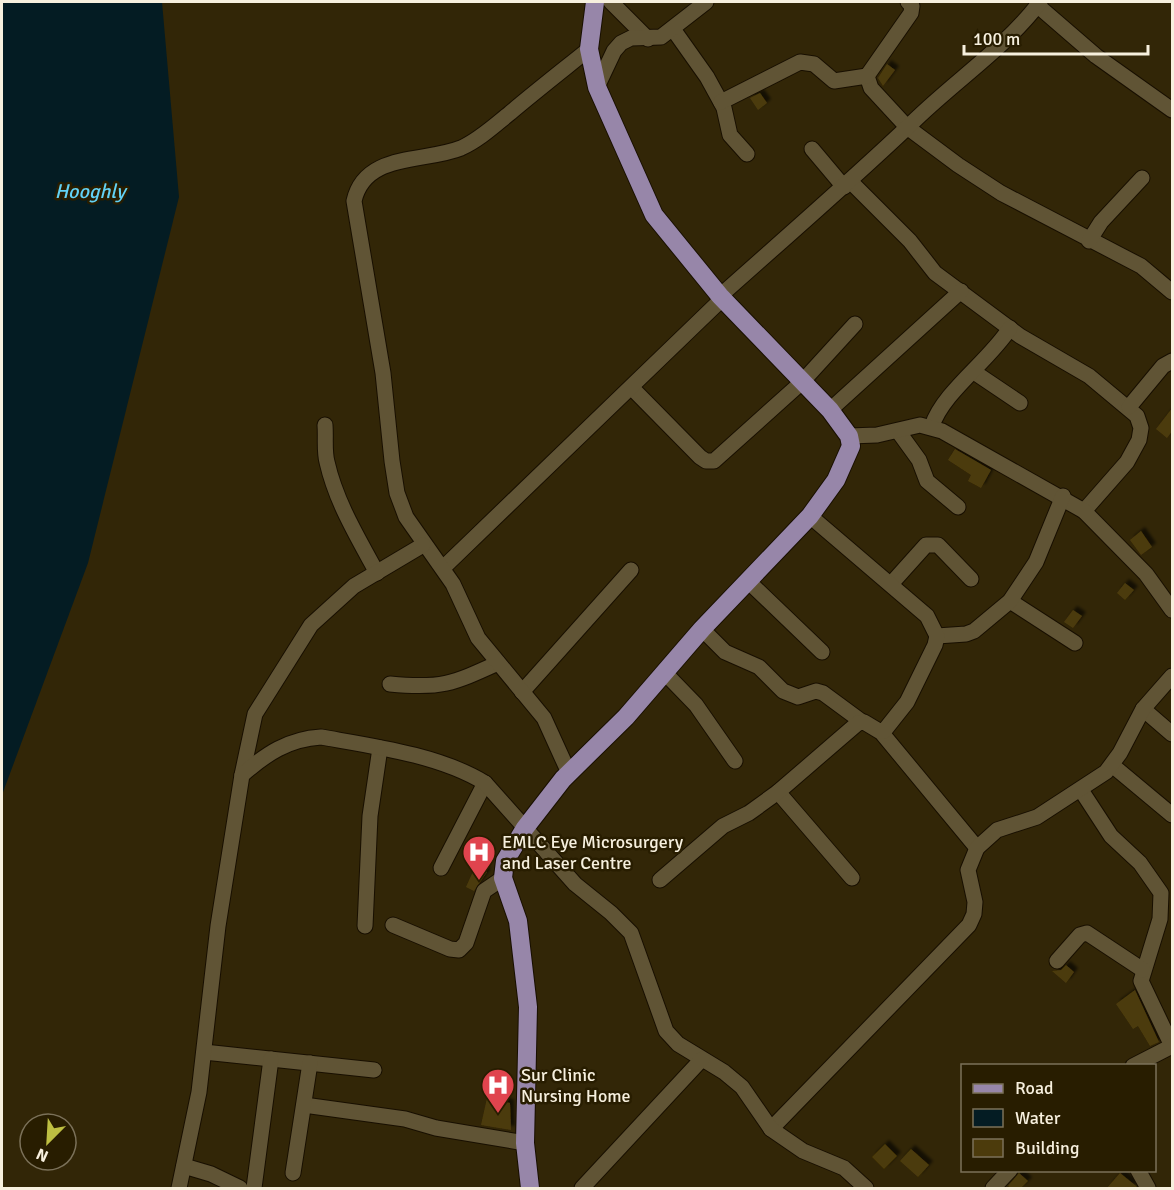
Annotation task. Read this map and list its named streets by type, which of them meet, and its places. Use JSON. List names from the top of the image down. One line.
{"water":["Hooghly"],"places":{"hospital":["EMLC Eye Microsurgery and Laser Centre","Sur Clinic Nursing Home"]},"legend":["Road","Water","Building"],"scale_bar":"100 m","north":"bottom left"}
